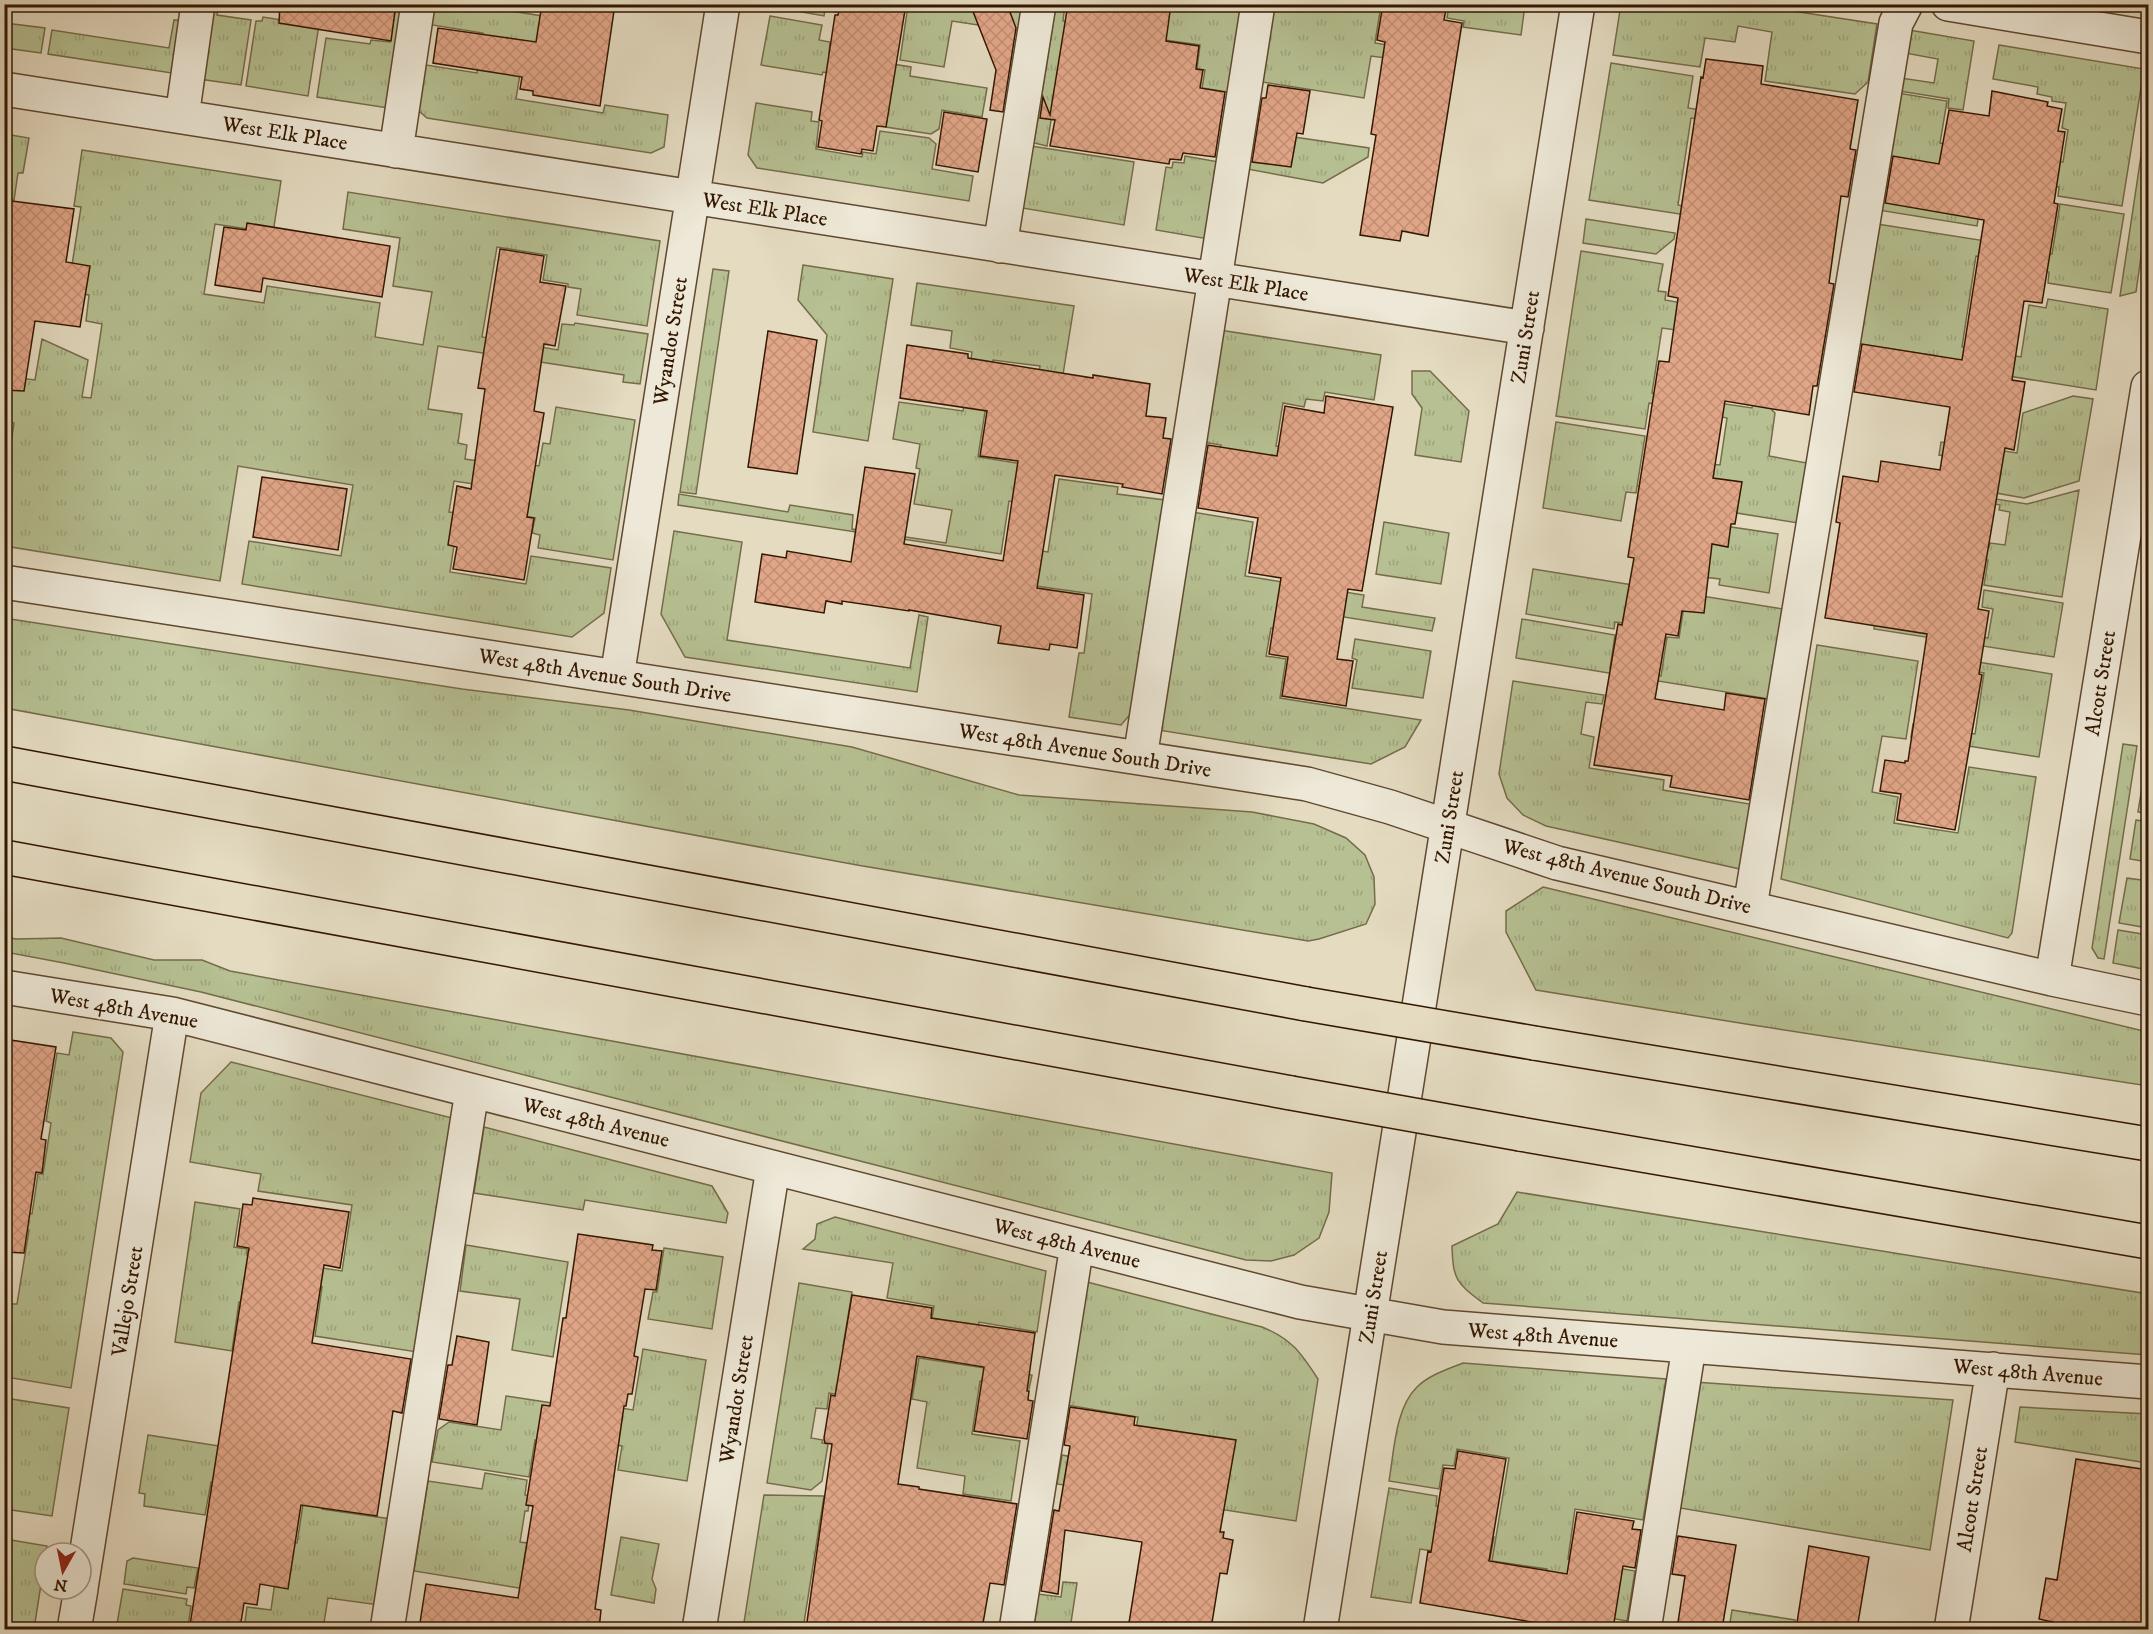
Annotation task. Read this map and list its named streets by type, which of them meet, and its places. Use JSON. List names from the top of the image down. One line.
{"streets":{"street":["West Elk Place","Zuni Street","Wyandot Street","West 48th Avenue South Drive","Alcott Street","West 48th Avenue","Vallejo Street"]},"crossings":[["West Elk Place","Zuni Street"],["West Elk Place","Wyandot Street"],["Zuni Street","West 48th Avenue South Drive"],["Zuni Street","West 48th Avenue"],["Wyandot Street","West 48th Avenue South Drive"],["Wyandot Street","West 48th Avenue"],["West 48th Avenue South Drive","Alcott Street"],["Alcott Street","West 48th Avenue"],["West 48th Avenue","Vallejo Street"]],"north":"bottom"}
